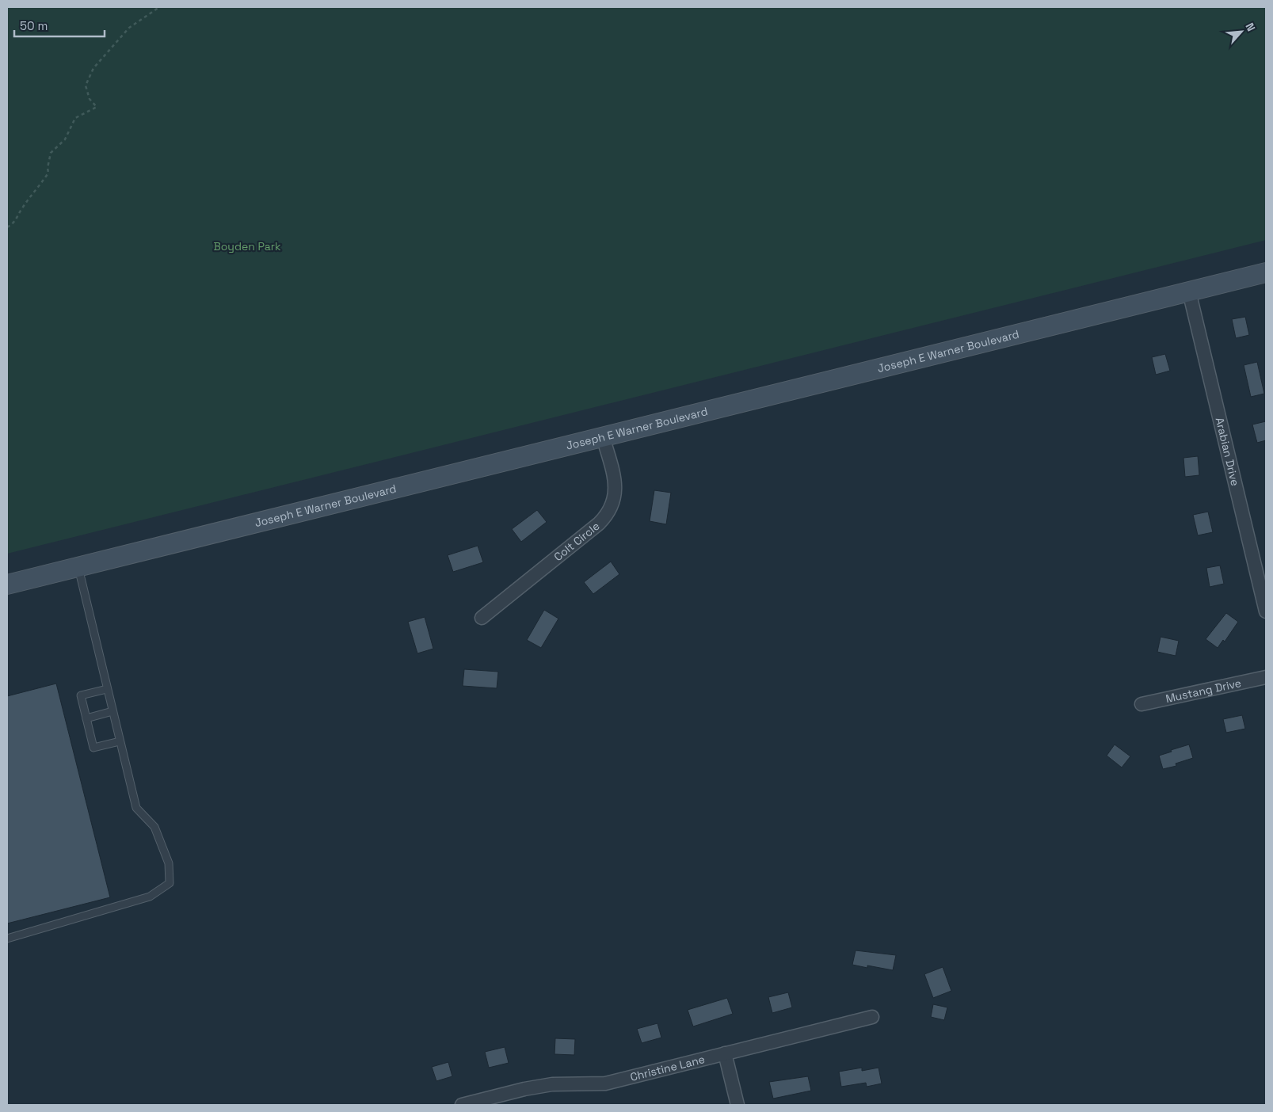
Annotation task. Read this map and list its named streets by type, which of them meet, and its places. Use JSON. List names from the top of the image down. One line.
{"streets":{"main road":["Joseph E Warner Boulevard"],"street":["Arabian Drive","Colt Circle","Mustang Drive","Christine Lane"]},"crossings":[["Joseph E Warner Boulevard","Arabian Drive"],["Joseph E Warner Boulevard","Colt Circle"]],"parks":["Boyden Park"],"scale_bar":"50 m","north":"top right"}
